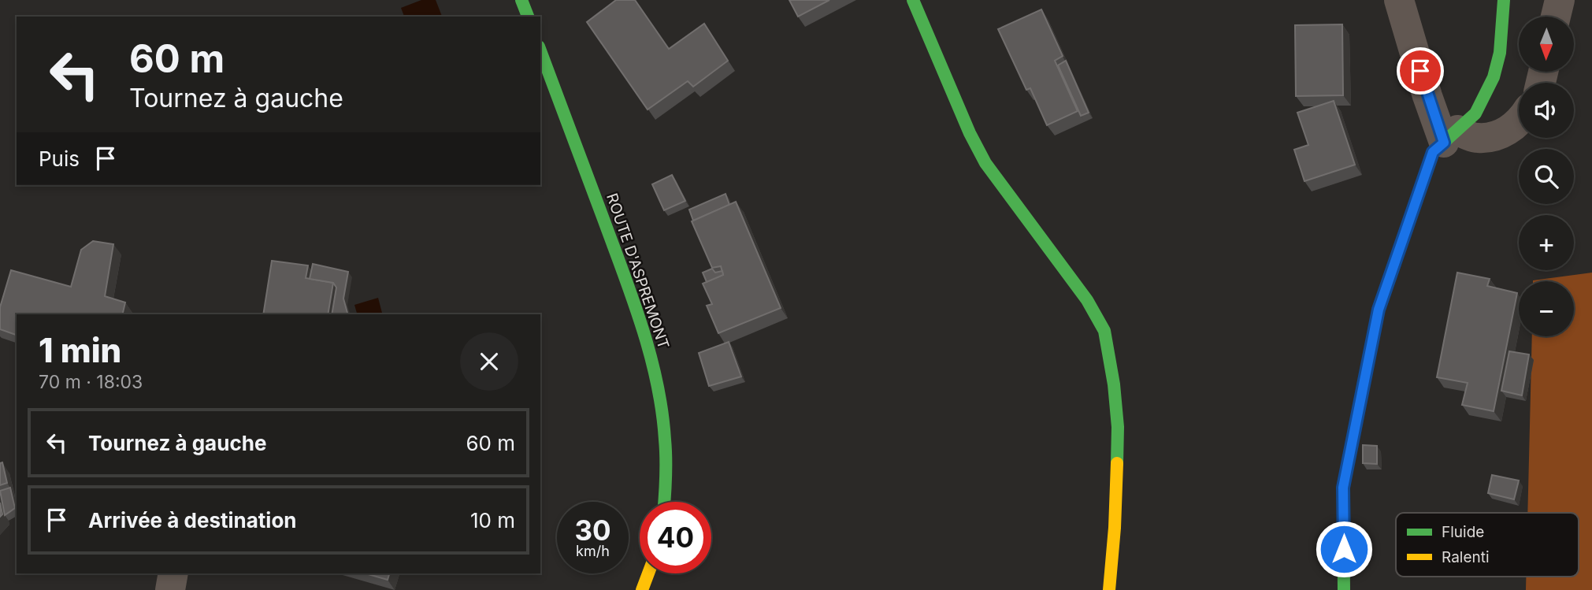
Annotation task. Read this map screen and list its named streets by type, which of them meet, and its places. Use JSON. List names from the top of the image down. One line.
{"streets":{"street":["ROUTE D'ASPREMONT"]},"legend":["Fluide","Ralenti"],"north":"bottom","page":{"map_buttons":["+","−"],"turn":["60 m","Tournez à gauche"],"then":"Puis","heading":["1 min","70 m · 18:03"],"list":[{"name":"Tournez à gauche","value":"60 m"},{"name":"Arrivée à destination","value":"10 m"}],"speed":"30 km/h","limit":"40"}}
